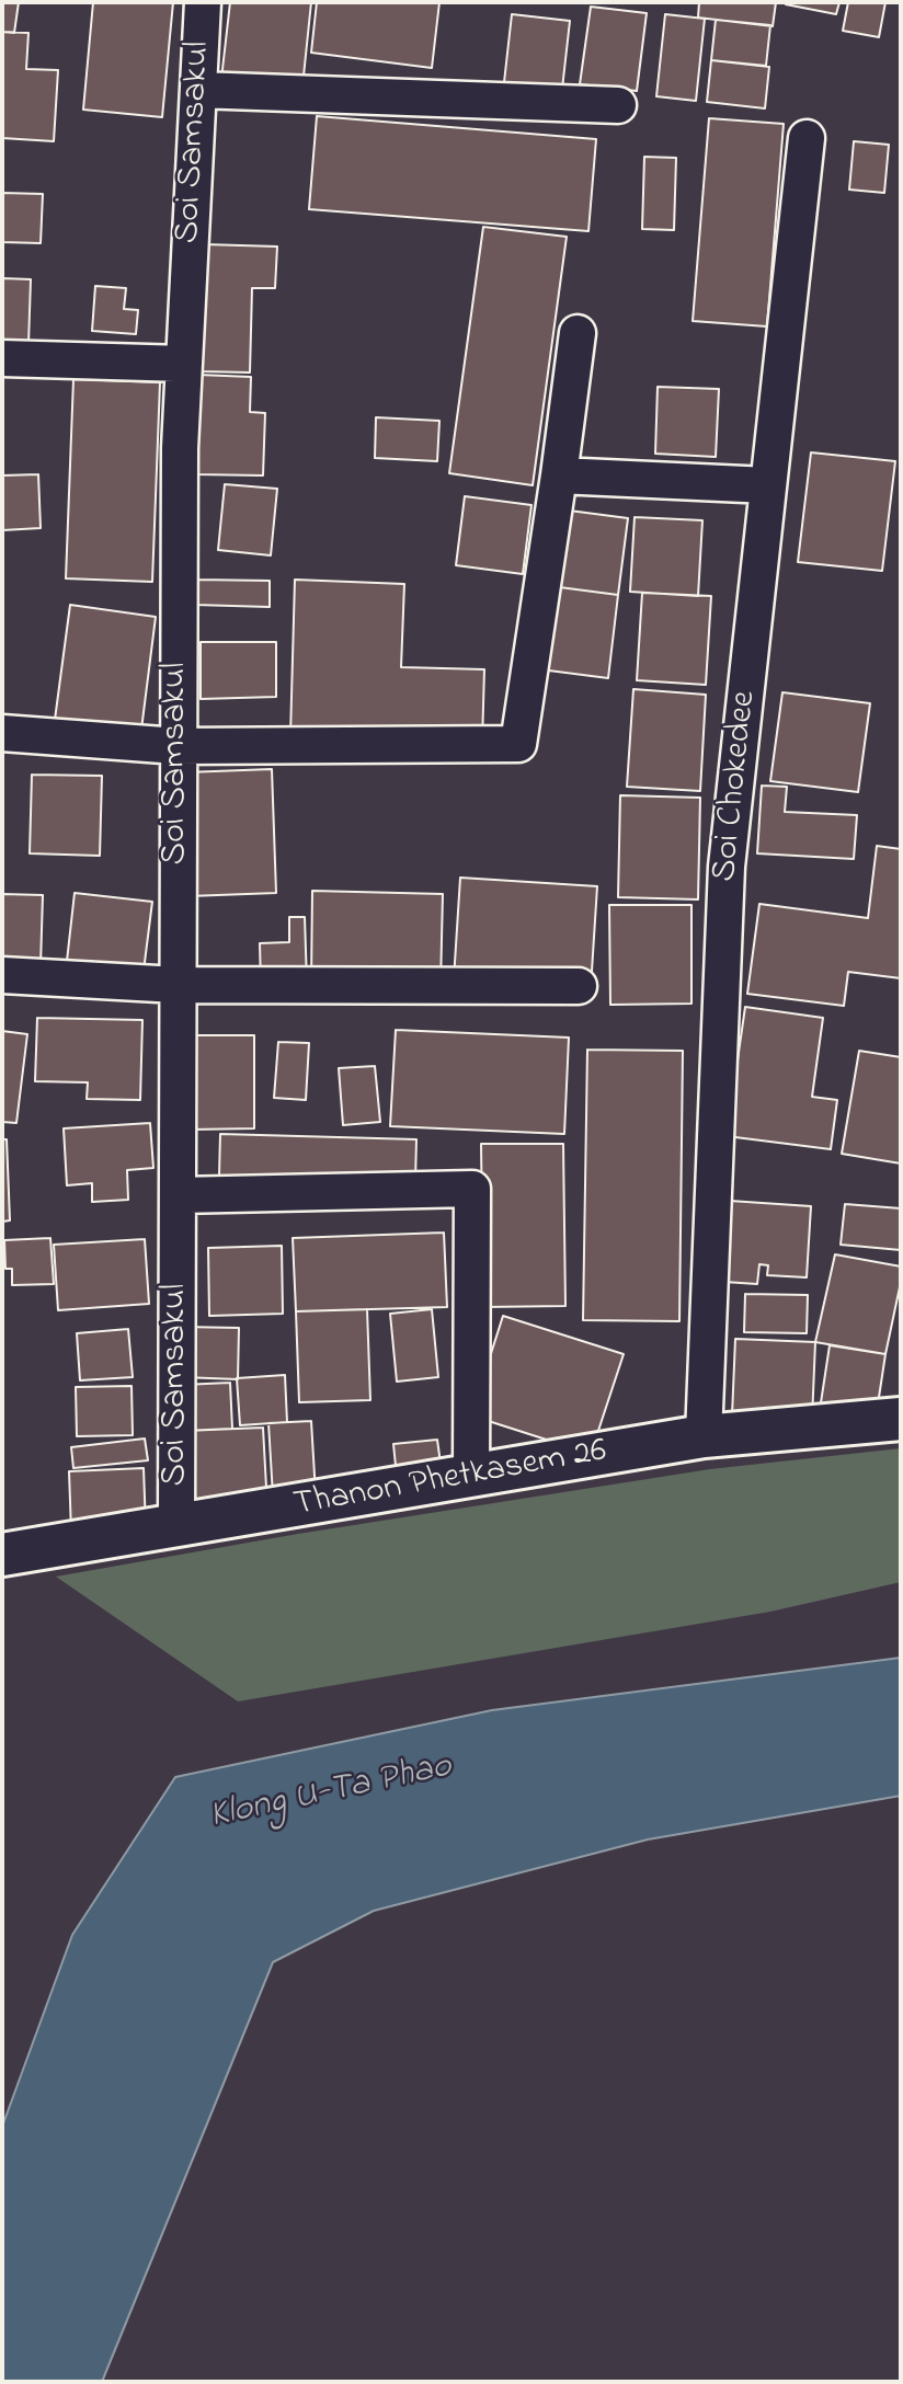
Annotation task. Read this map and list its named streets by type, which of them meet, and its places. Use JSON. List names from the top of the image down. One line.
{"streets":{"street":["Soi Samsakul","Soi Chokedee","Thanon Phetkasem 26"]},"crossings":[["Soi Samsakul","Thanon Phetkasem 26"],["Soi Chokedee","Thanon Phetkasem 26"]],"water":["Klong U-Ta Phao"]}
